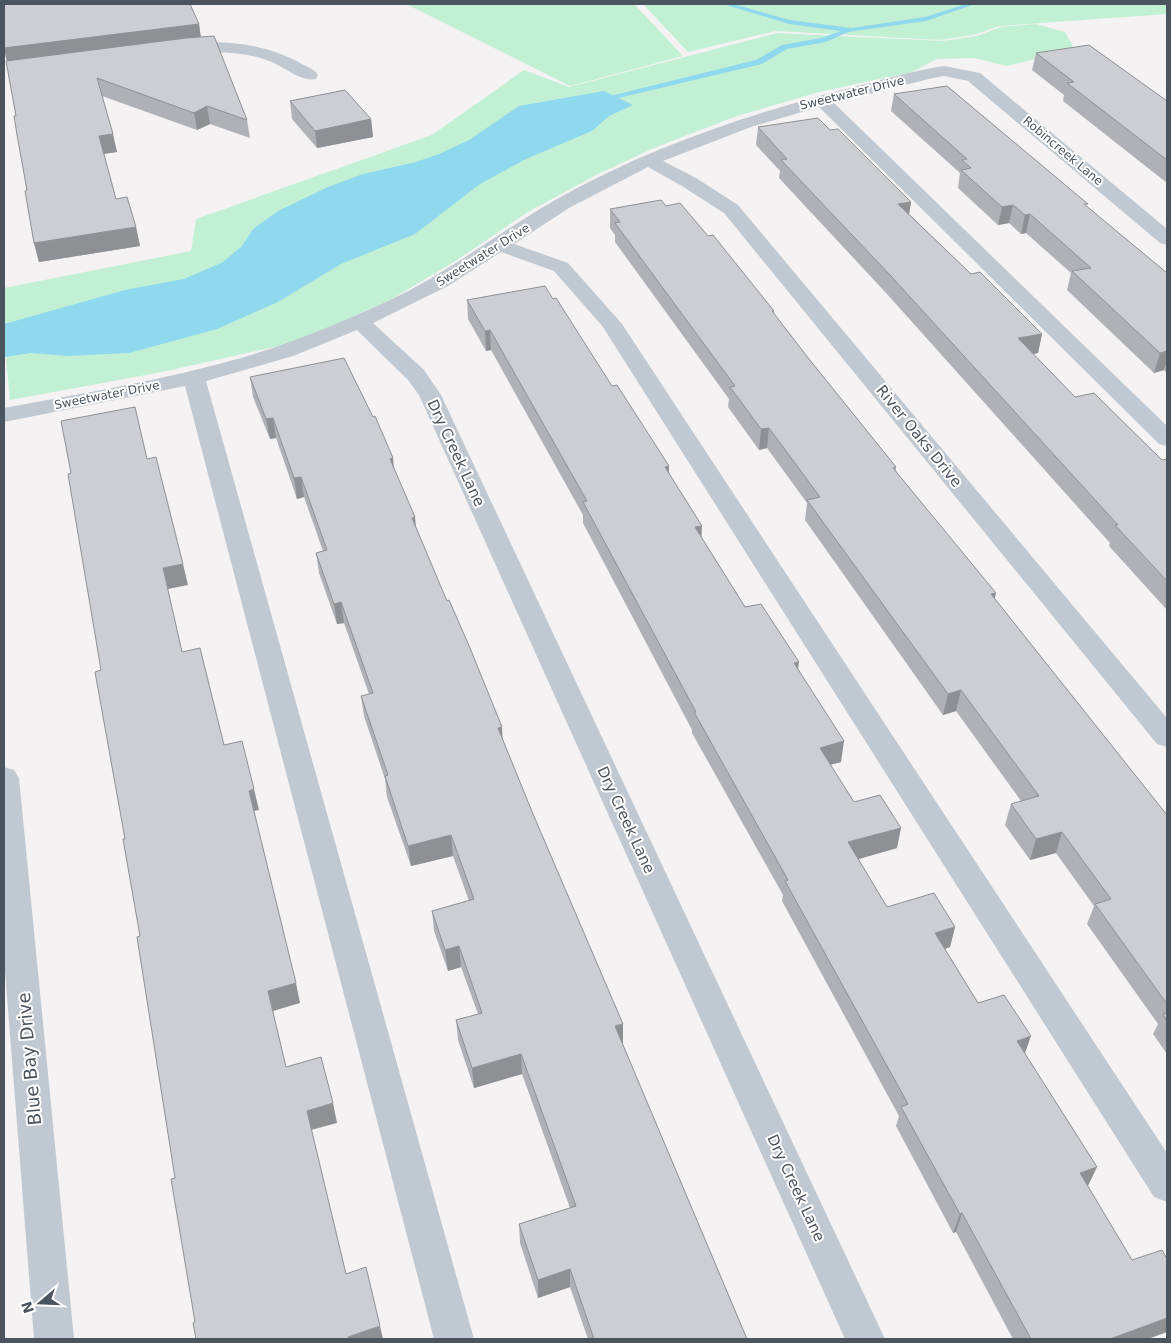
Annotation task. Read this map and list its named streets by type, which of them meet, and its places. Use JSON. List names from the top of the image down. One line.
{"streets":{"street":["Sweetwater Drive","Robincreek Lane","River Oaks Drive","Dry Creek Lane","Blue Bay Drive"]},"crossings":[["Sweetwater Drive","Robincreek Lane"],["Sweetwater Drive","River Oaks Drive"],["Sweetwater Drive","Dry Creek Lane"]],"north":"left"}
